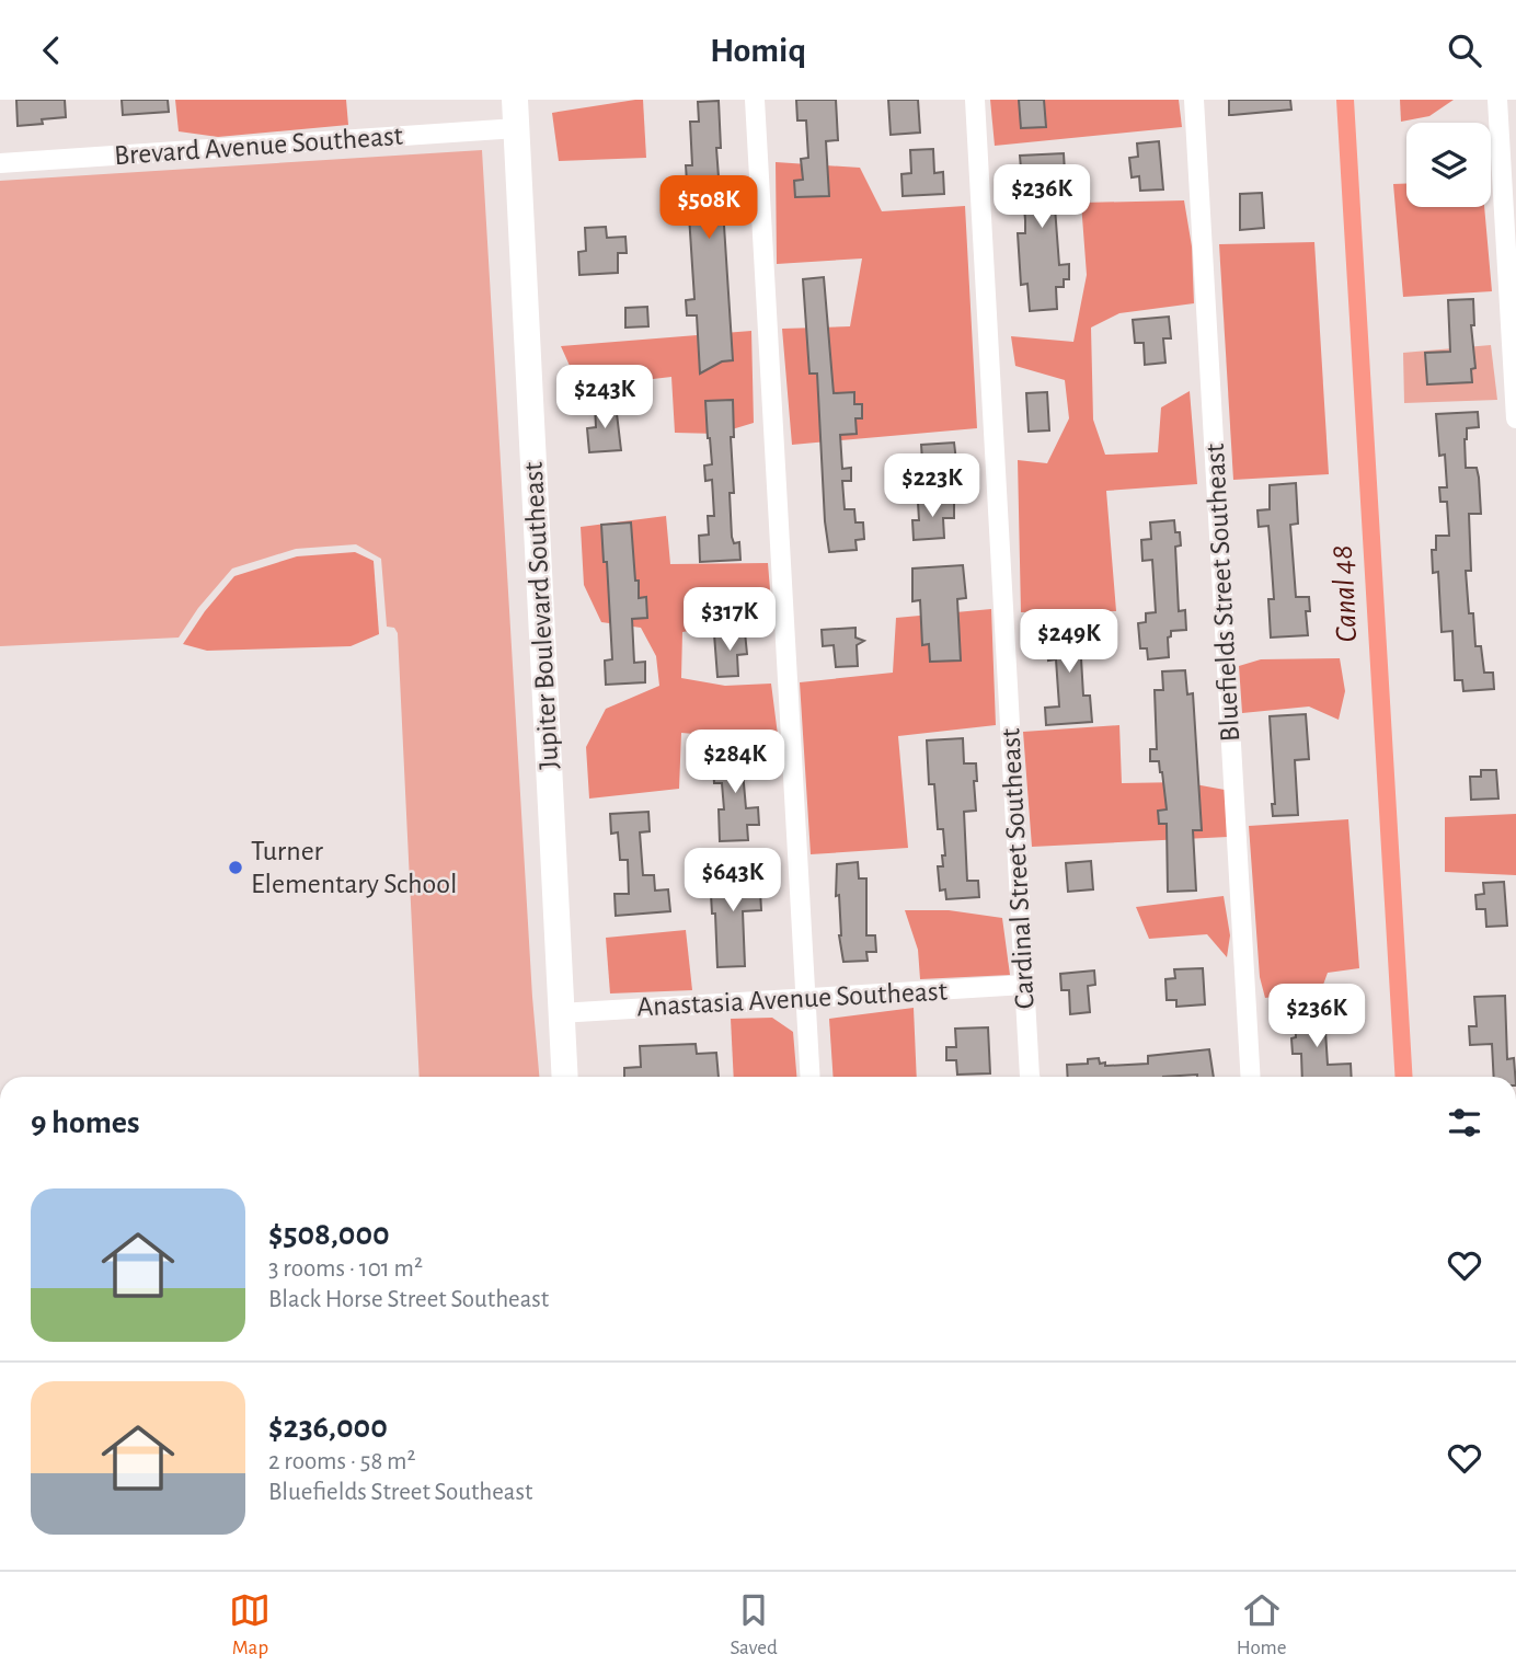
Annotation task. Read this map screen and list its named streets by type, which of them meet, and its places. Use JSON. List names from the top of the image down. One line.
{"streets":{"street":["Brevard Avenue Southeast","Bluefields Street Southeast","Jupiter Boulevard Southeast","Cardinal Street Southeast","Anastasia Avenue Southeast"]},"crossings":[["Brevard Avenue Southeast","Jupiter Boulevard Southeast"],["Jupiter Boulevard Southeast","Anastasia Avenue Southeast"],["Cardinal Street Southeast","Anastasia Avenue Southeast"]],"water":["Canal 48"],"places":["Turner Elementary School"],"page":{"header":"Homiq","price":["$236K","$508K","$243K","$223K","$317K","$249K","$284K","$643K","$236K"],"heading":"9 homes","list":[{"name":"$508,000","note":"3 rooms · 101 m² · Black Horse Street Southeast"},{"name":"$236,000","note":"2 rooms · 58 m² · Bluefields Street Southeast"}],"tabs":["Map","Saved","Home"]}}
